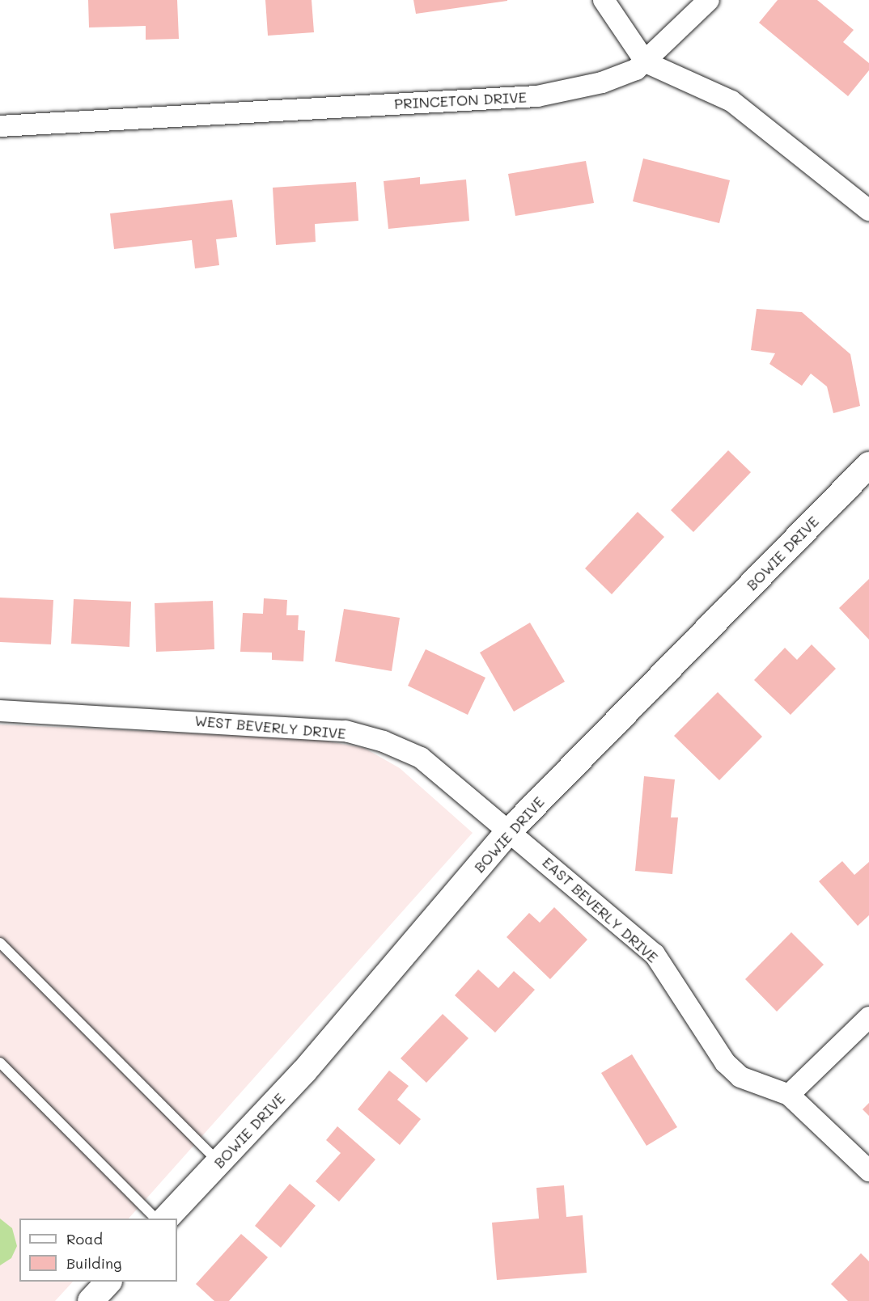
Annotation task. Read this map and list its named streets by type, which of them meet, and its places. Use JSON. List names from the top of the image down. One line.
{"streets":{"street":["PRINCETON DRIVE","BOWIE DRIVE","WEST BEVERLY DRIVE","EAST BEVERLY DRIVE"]},"crossings":[["BOWIE DRIVE","WEST BEVERLY DRIVE"],["BOWIE DRIVE","EAST BEVERLY DRIVE"],["WEST BEVERLY DRIVE","EAST BEVERLY DRIVE"]],"legend":["Road","Building"]}
